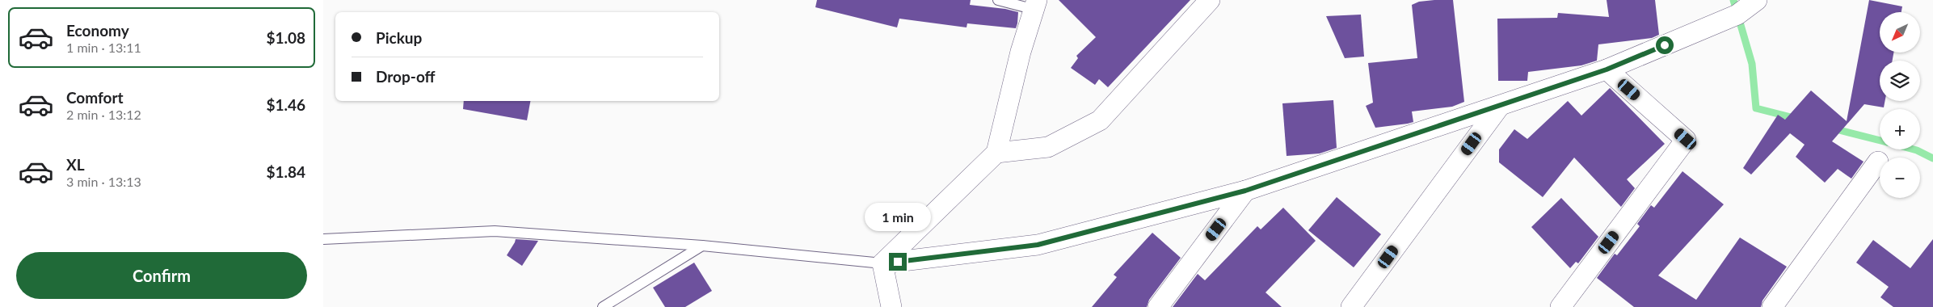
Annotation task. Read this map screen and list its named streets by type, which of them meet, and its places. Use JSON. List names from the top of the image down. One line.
{"north":"bottom left","page":{"list":[{"name":"Economy","note":"1 min · 13:11","value":"$1.08"},{"name":"Comfort","note":"2 min · 13:12","value":"$1.46"},{"name":"XL","note":"3 min · 13:13","value":"$1.84"}],"map_buttons":["+","−"],"banner":["Pickup","Drop-off"],"bubble":"1 min","buttons":"Confirm"}}
